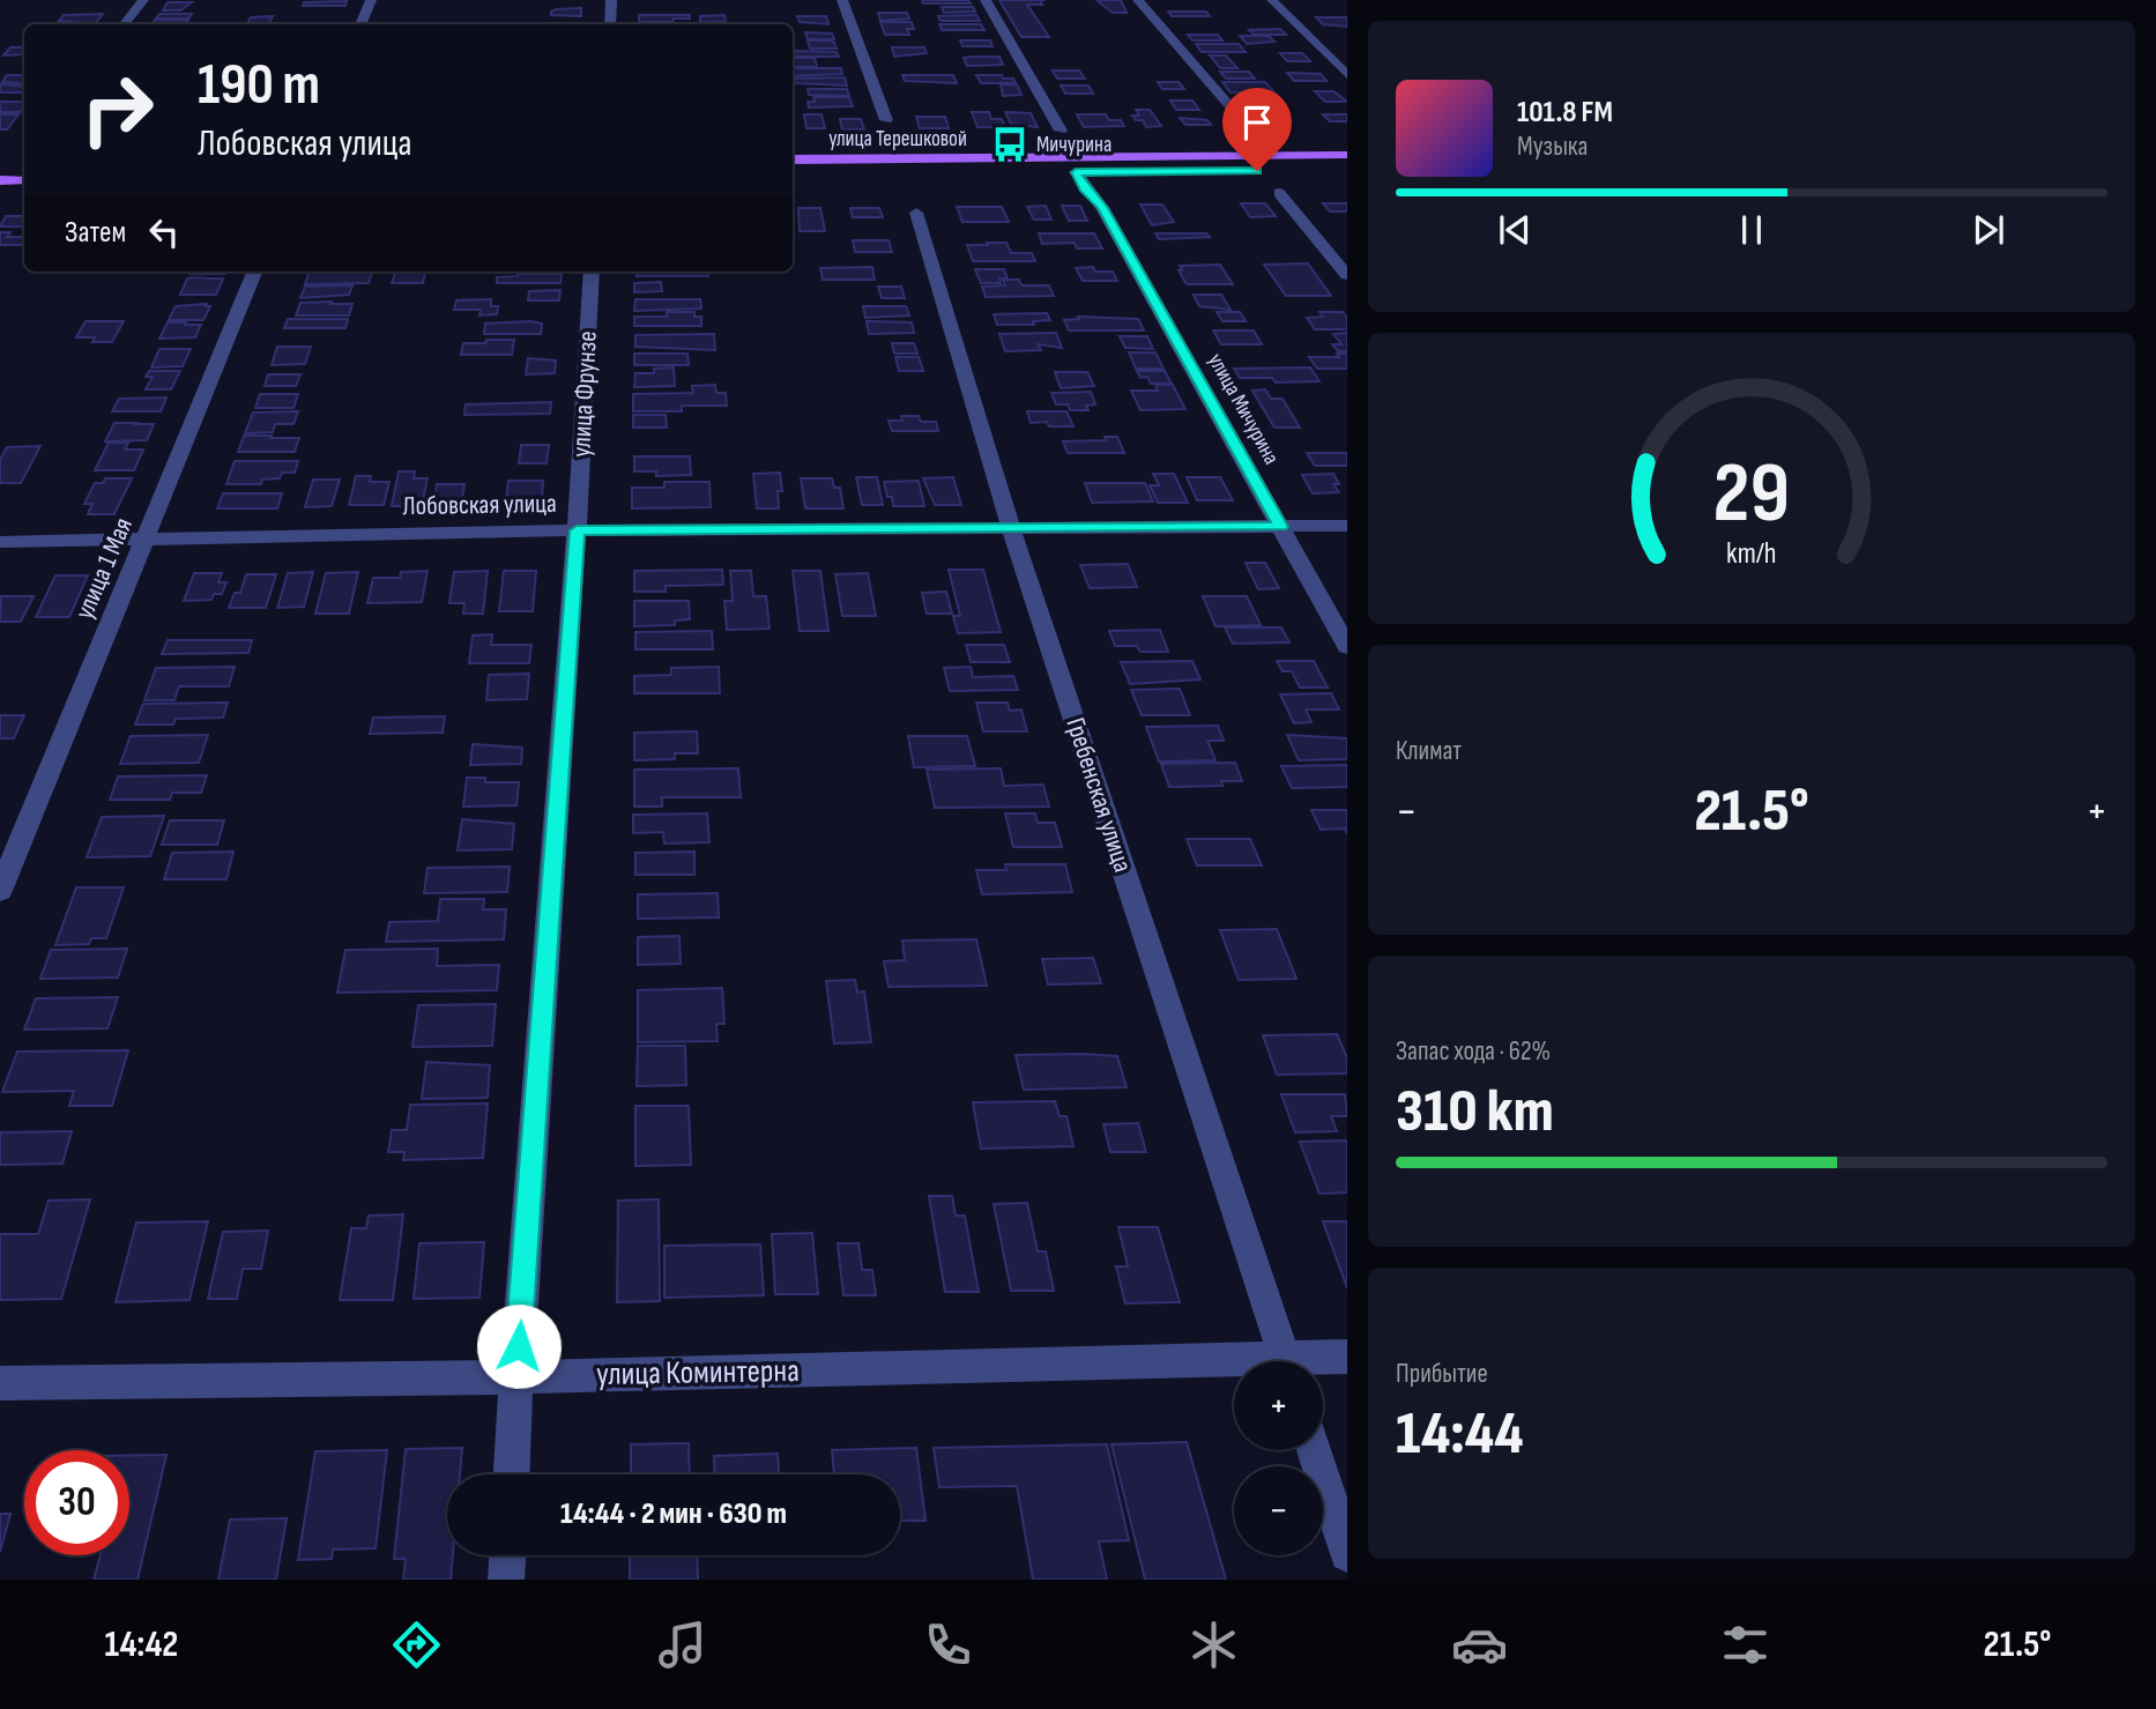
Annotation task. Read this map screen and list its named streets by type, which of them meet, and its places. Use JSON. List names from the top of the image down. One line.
{"streets":{"main road":["улица Терешковой"],"street":["улица Фрунзе","улица Мичурина","Лобовская улица","улица 1 Мая","Гребенская улица","улица Коминтерна"]},"crossings":[["улица Терешковой","улица Мичурина"],["улица Фрунзе","Лобовская улица"],["улица Фрунзе","улица Коминтерна"],["улица Мичурина","Лобовская улица"],["Лобовская улица","улица 1 Мая"],["Лобовская улица","Гребенская улица"]],"places":{"bus stop":["Мичурина"]},"page":{"turn":["190 m","Лобовская улица"],"song":["101.8 FM","Музыка"],"then":"Затем","tile":["Климат",["Запас хода · 62%","310 km"],["Прибытие","14:44"]],"heat":["−","21.5°","+"],"map_buttons":["+","−"],"limit":"30","trip":"14:44 · 2 мин · 630 m","tabs":["14:42","21.5°"],"gauge":["29","km/h"]}}
